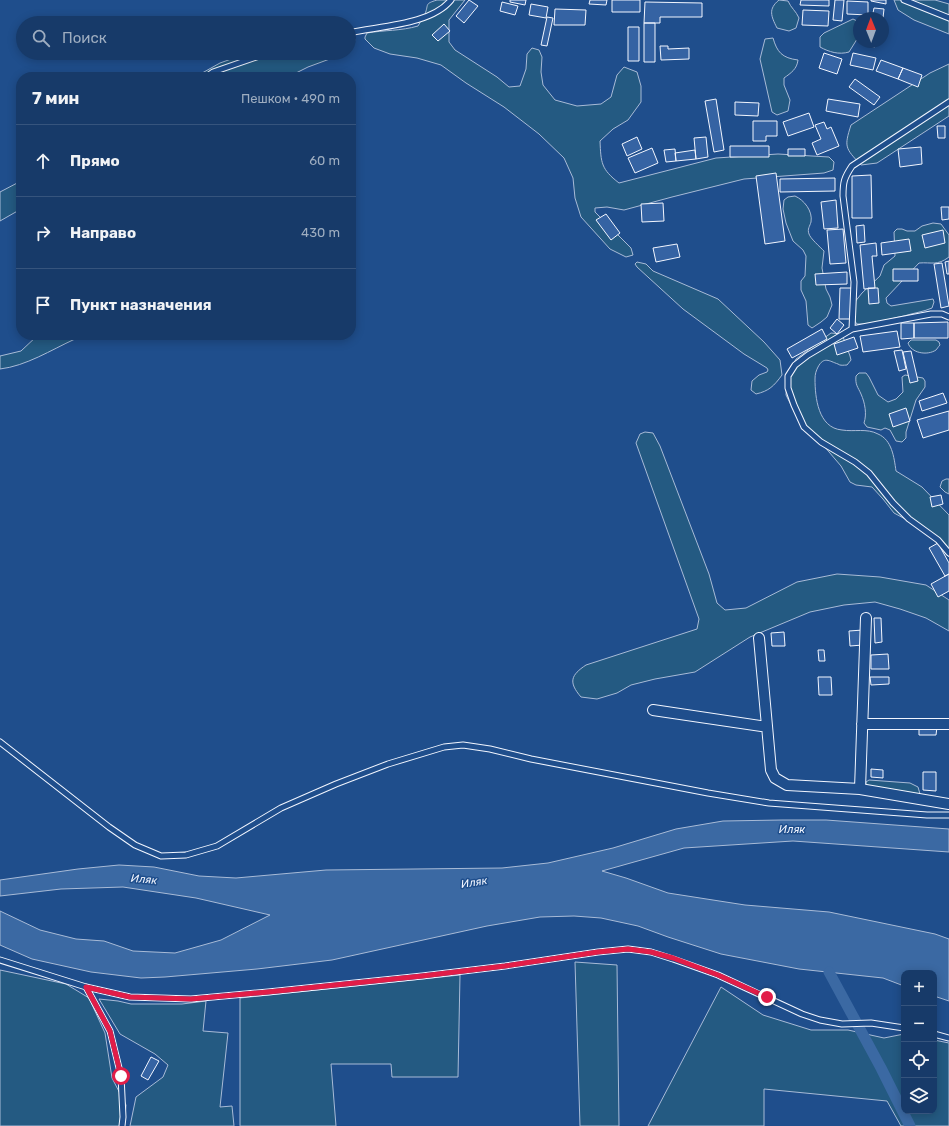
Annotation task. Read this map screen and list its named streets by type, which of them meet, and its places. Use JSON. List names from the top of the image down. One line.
{"water":["Иляк"],"north":"top","page":{"search":"Поиск","heading":["7 мин","Пешком · 490 m"],"list":[["Прямо","60 m"],["Направо","430 m"],"Пункт назначения"],"map_buttons":["+","−"]}}
